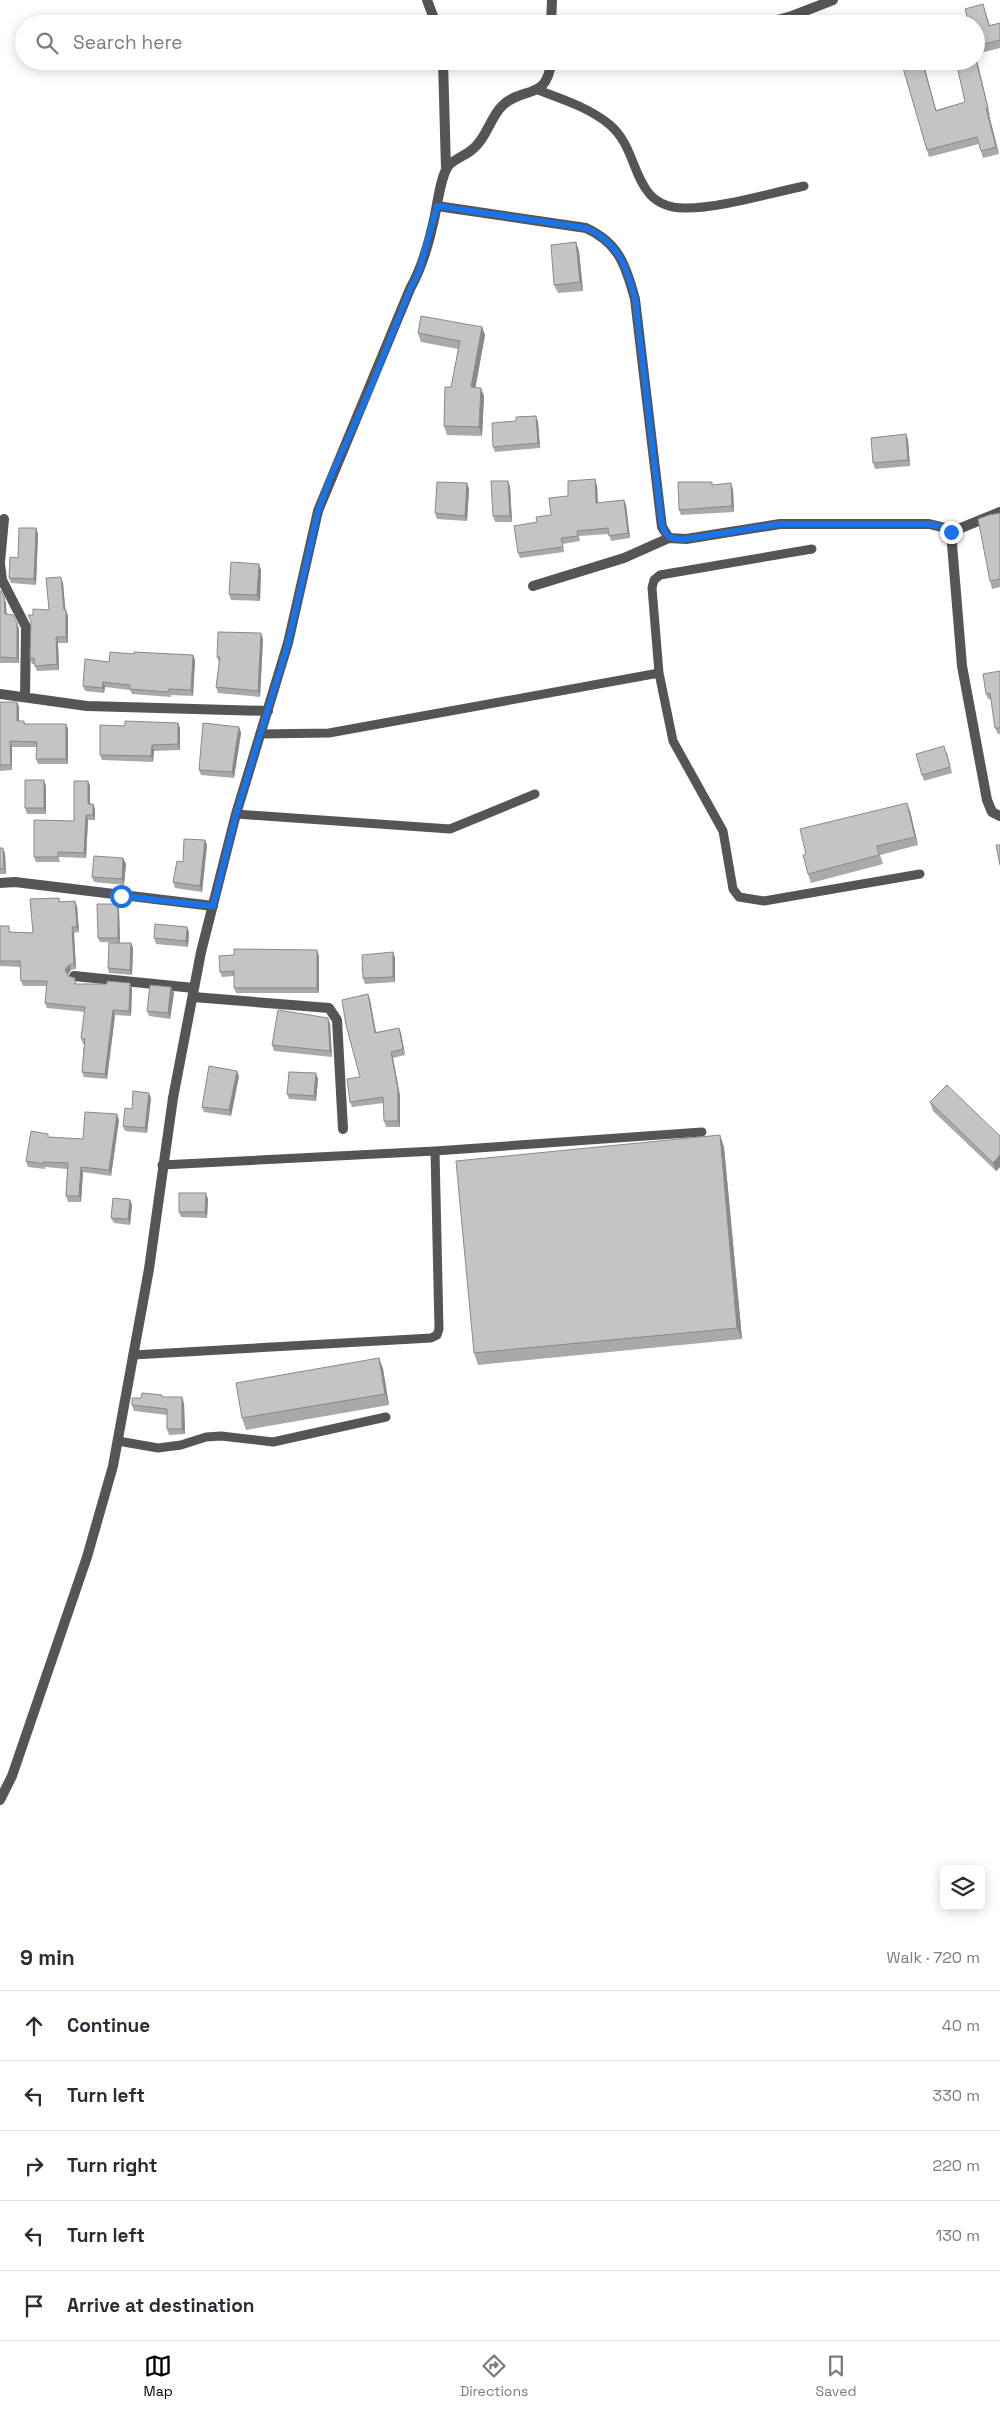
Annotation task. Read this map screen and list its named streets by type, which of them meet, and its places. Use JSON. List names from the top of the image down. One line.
{"page":{"search":"Search here","heading":["9 min","Walk · 720 m"],"list":[["Continue","40 m"],["Turn left","330 m"],["Turn right","220 m"],["Turn left","130 m"],"Arrive at destination"],"nav":["Map","Directions","Saved"]}}
